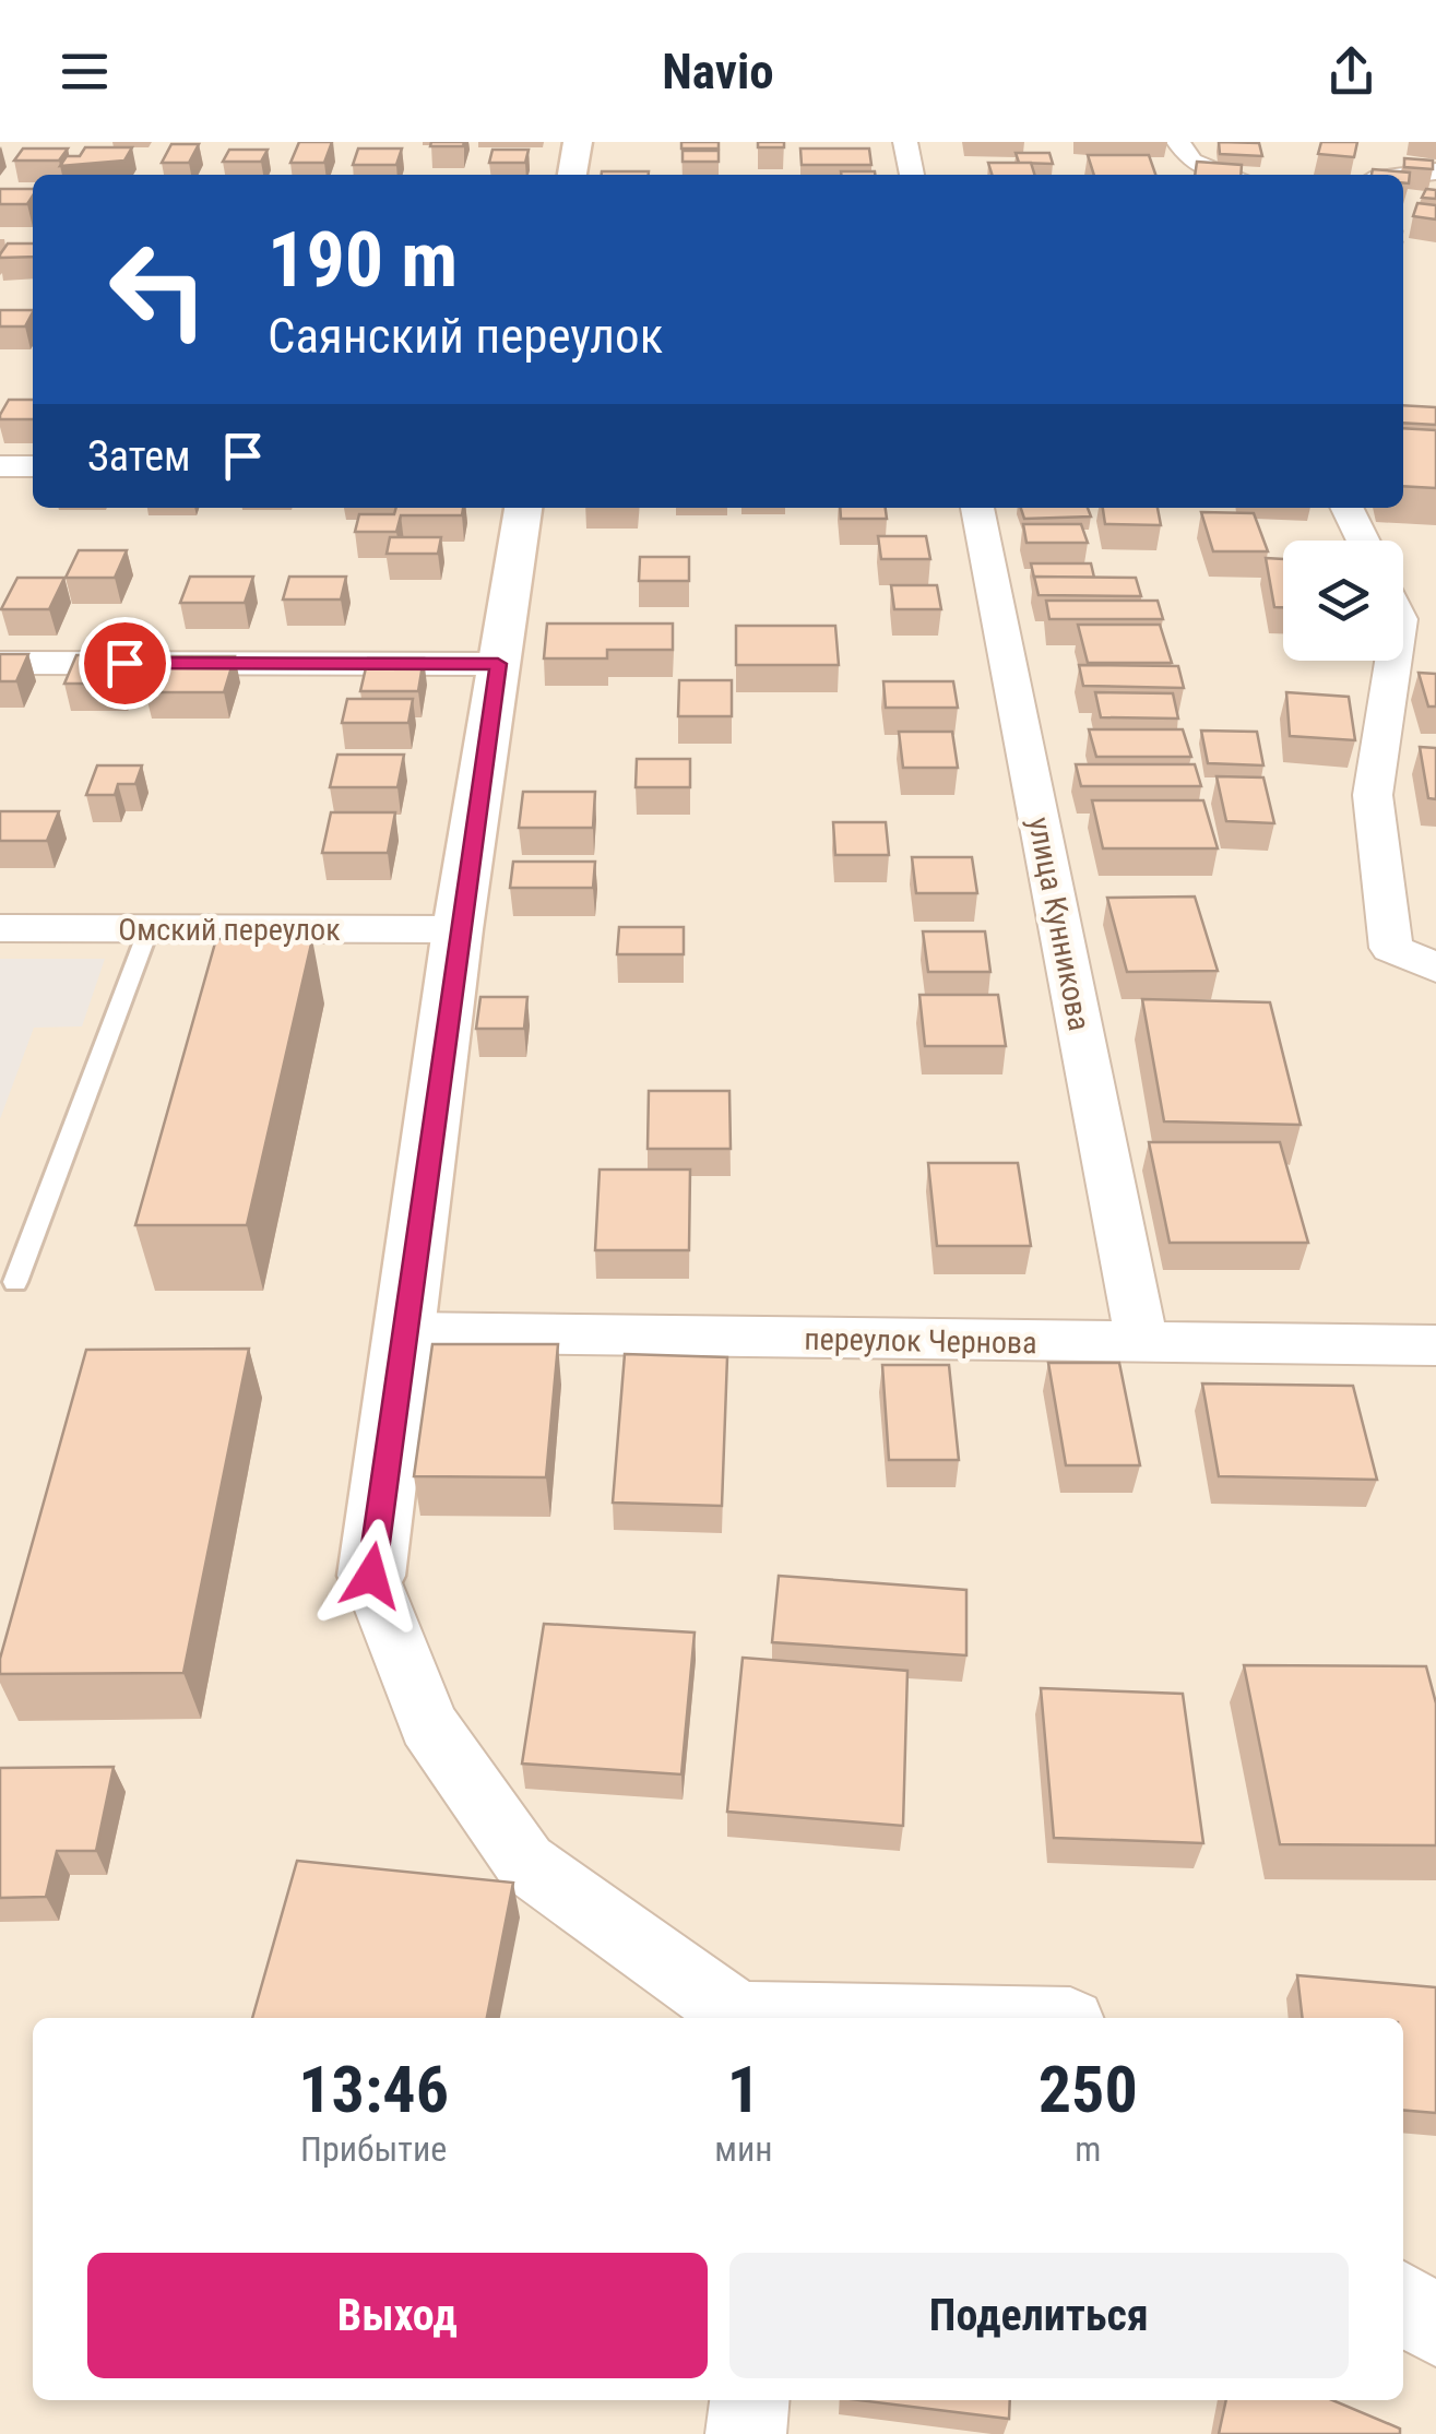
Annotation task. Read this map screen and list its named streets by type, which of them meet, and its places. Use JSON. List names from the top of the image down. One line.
{"streets":{"street":["улица Кунникова","Омский переулок","переулок Чернова"]},"crossings":[["улица Кунникова","переулок Чернова"]],"page":{"header":"Navio","turn":["190 m","Саянский переулок"],"then":"Затем","eta":["13:46","Прибытие","1","мин","250","m"],"buttons":["Выход","Поделиться"]}}
